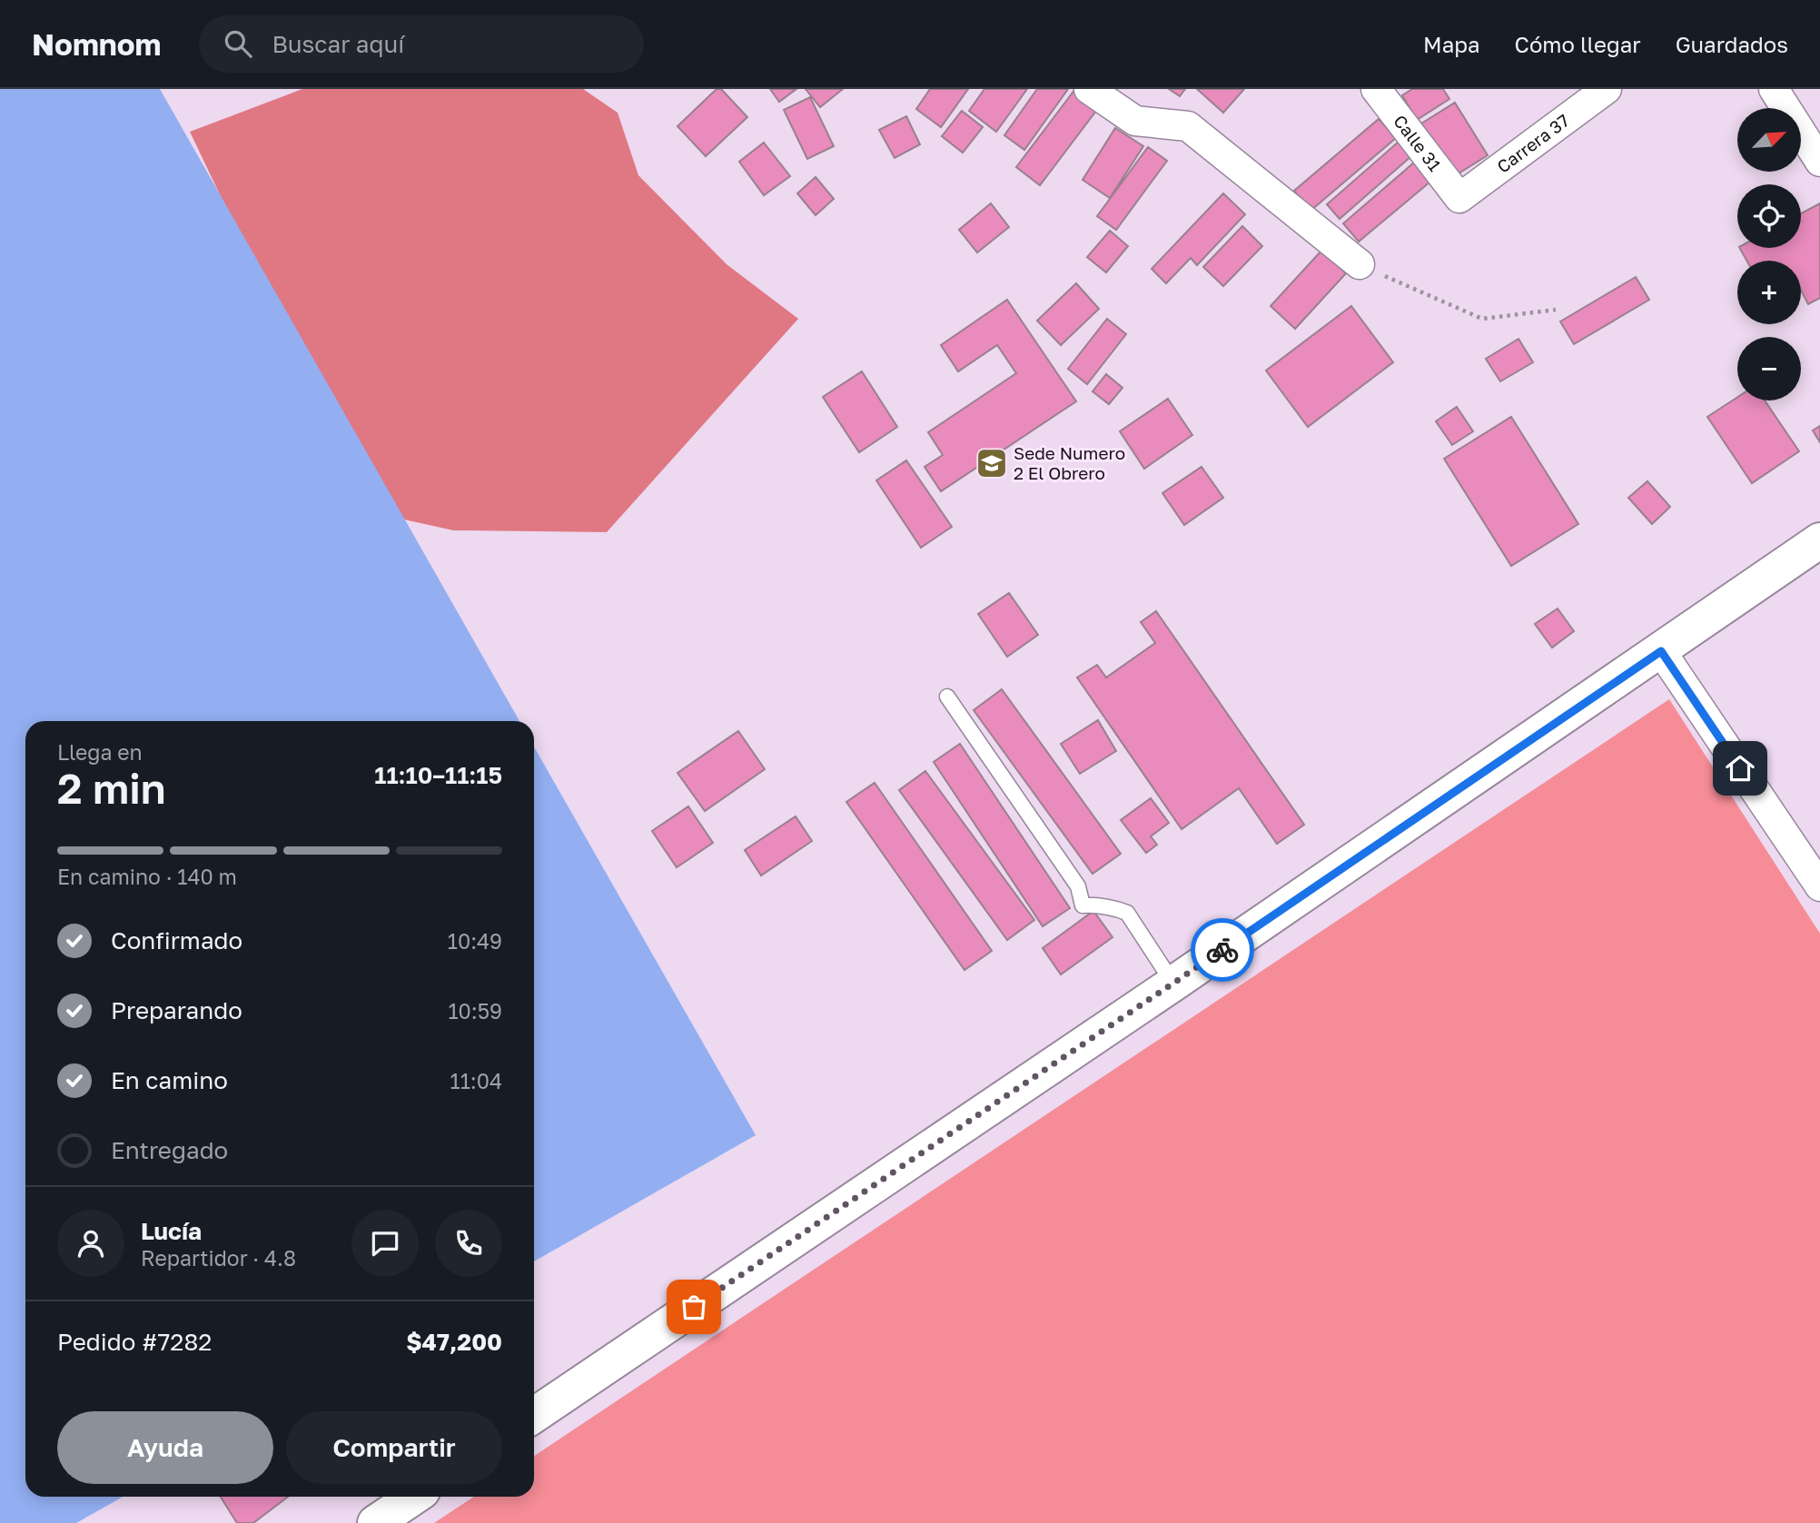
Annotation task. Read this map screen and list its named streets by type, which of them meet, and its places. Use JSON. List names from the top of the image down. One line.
{"streets":{"street":["Calle 31","Carrera 37"]},"crossings":[["Calle 31","Carrera 37"]],"places":{"school or university":["Sede Numero 2 El Obrero"]},"north":"top right","page":{"header":"Nomnom","search":"Buscar aquí","nav":["Mapa","Cómo llegar","Guardados"],"map_buttons":["+","−"],"heading":["2 min","Llega en","11:10–11:15"],"panel":["Lucía","Repartidor · 4.8","Pedido #7282","$47,200"],"bar":"En camino · 140 m","list":[["Confirmado","10:49"],["Preparando","10:59"],["En camino","11:04"],"Entregado"],"buttons":["Ayuda","Compartir"]}}
